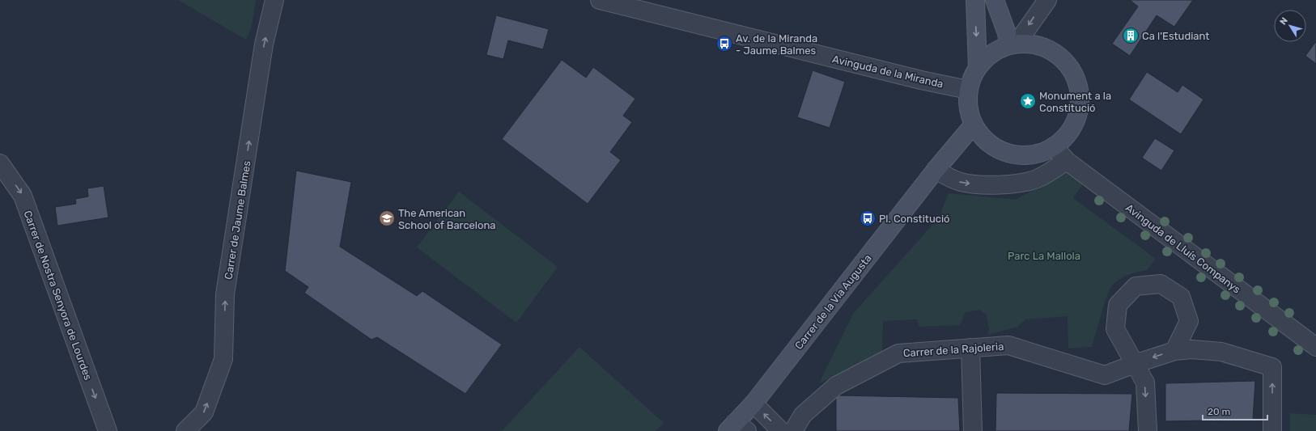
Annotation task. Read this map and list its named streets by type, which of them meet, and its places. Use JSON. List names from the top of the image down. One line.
{"streets":{"street":["Avinguda de la Miranda","Carrer de Jaume Balmes","Avinguda de Lluís Companys","Carrer de Nostra Senyora de Lourdes","Carrer de la Via Augusta","Carrer de la Rajoleria"]},"crossings":[["Avinguda de la Miranda","Avinguda de Lluís Companys"],["Avinguda de la Miranda","Carrer de la Via Augusta"],["Avinguda de Lluís Companys","Carrer de la Via Augusta"]],"one_way":["Carrer de Jaume Balmes","Carrer de Nostra Senyora de Lourdes"],"parks":["Parc La Mallola"],"places":{"building":["Ca l'Estudiant"],"bus stop":["Av. de la Miranda - Jaume Balmes","Pl. Constitució"],"place":["Monument a la Constitució"],"school or university":["The American School of Barcelona"]},"scale_bar":"20 m","north":"top left"}
